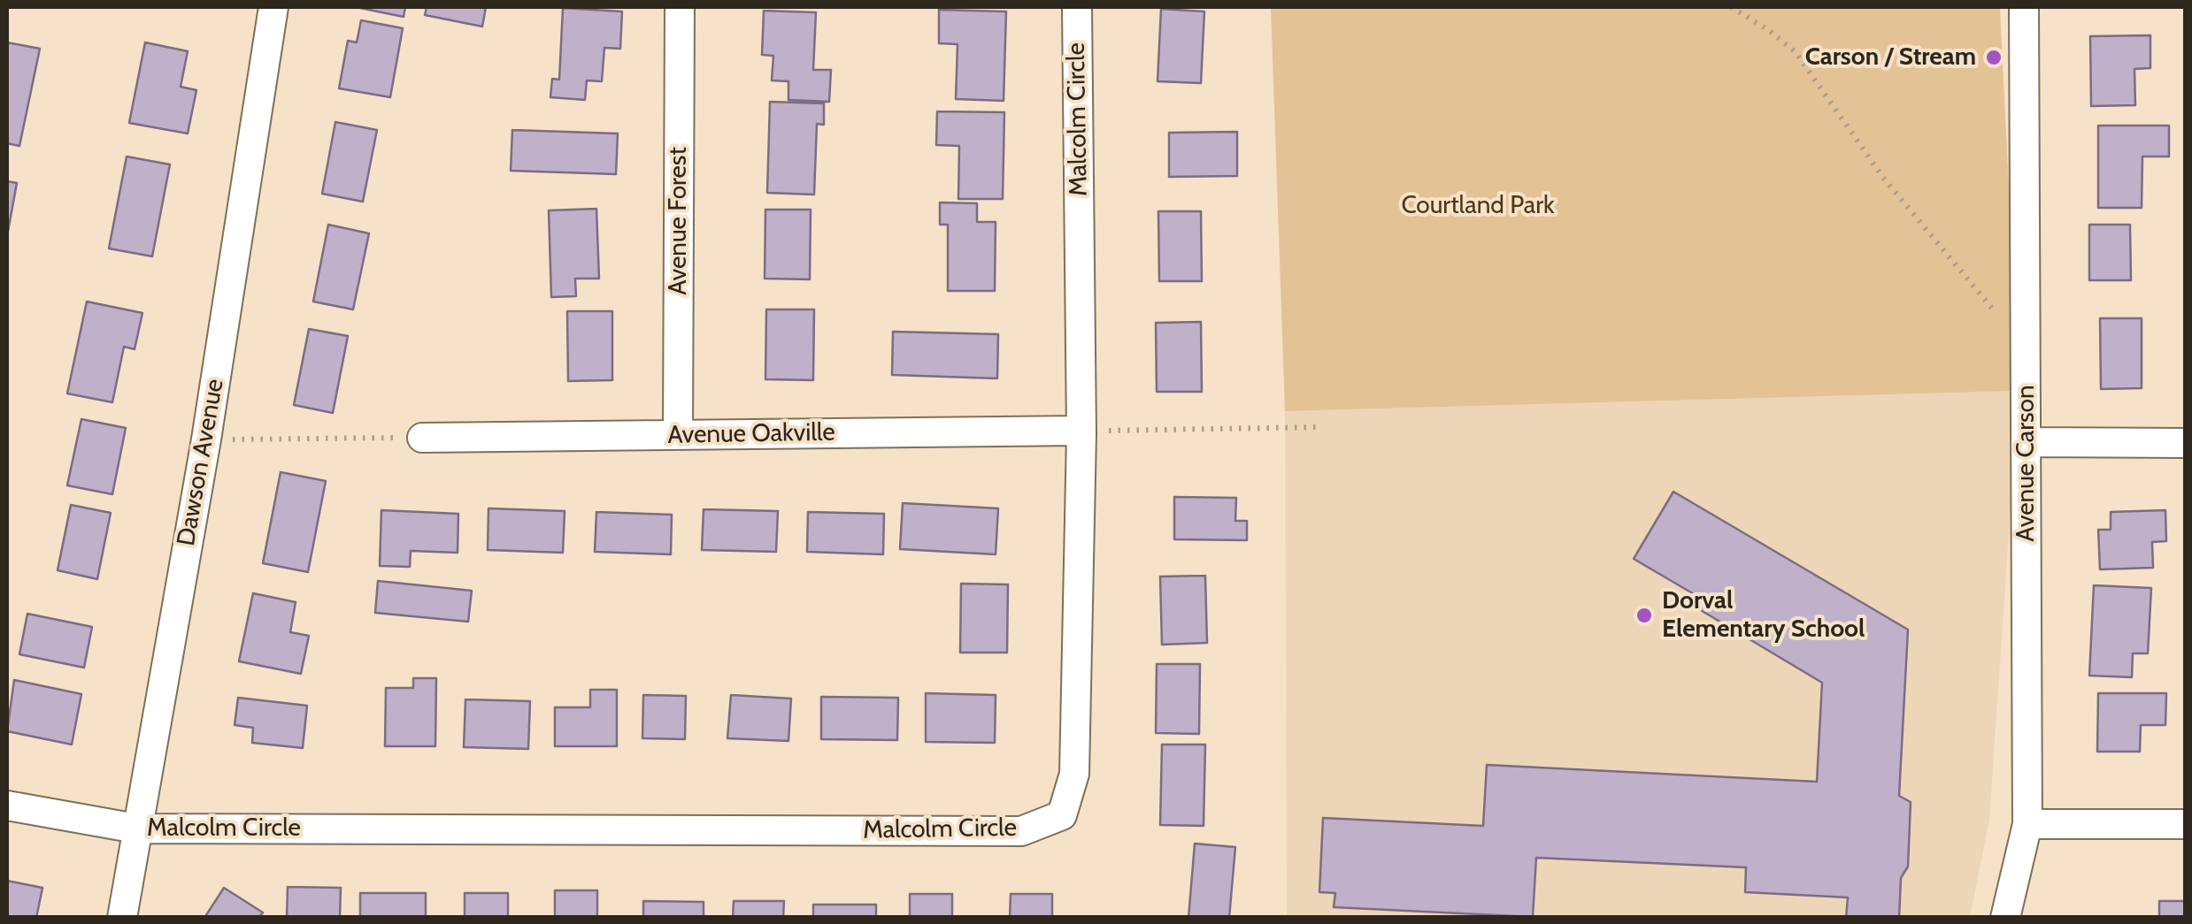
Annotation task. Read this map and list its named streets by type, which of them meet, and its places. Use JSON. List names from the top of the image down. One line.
{"streets":{"street":["Malcolm Circle","Avenue Forest","Avenue Oakville","Dawson Avenue","Avenue Carson"]},"crossings":[["Malcolm Circle","Avenue Oakville"],["Malcolm Circle","Dawson Avenue"],["Avenue Forest","Avenue Oakville"]],"parks":["Courtland Park"],"places":["Carson / Stream","Dorval Elementary School"]}
